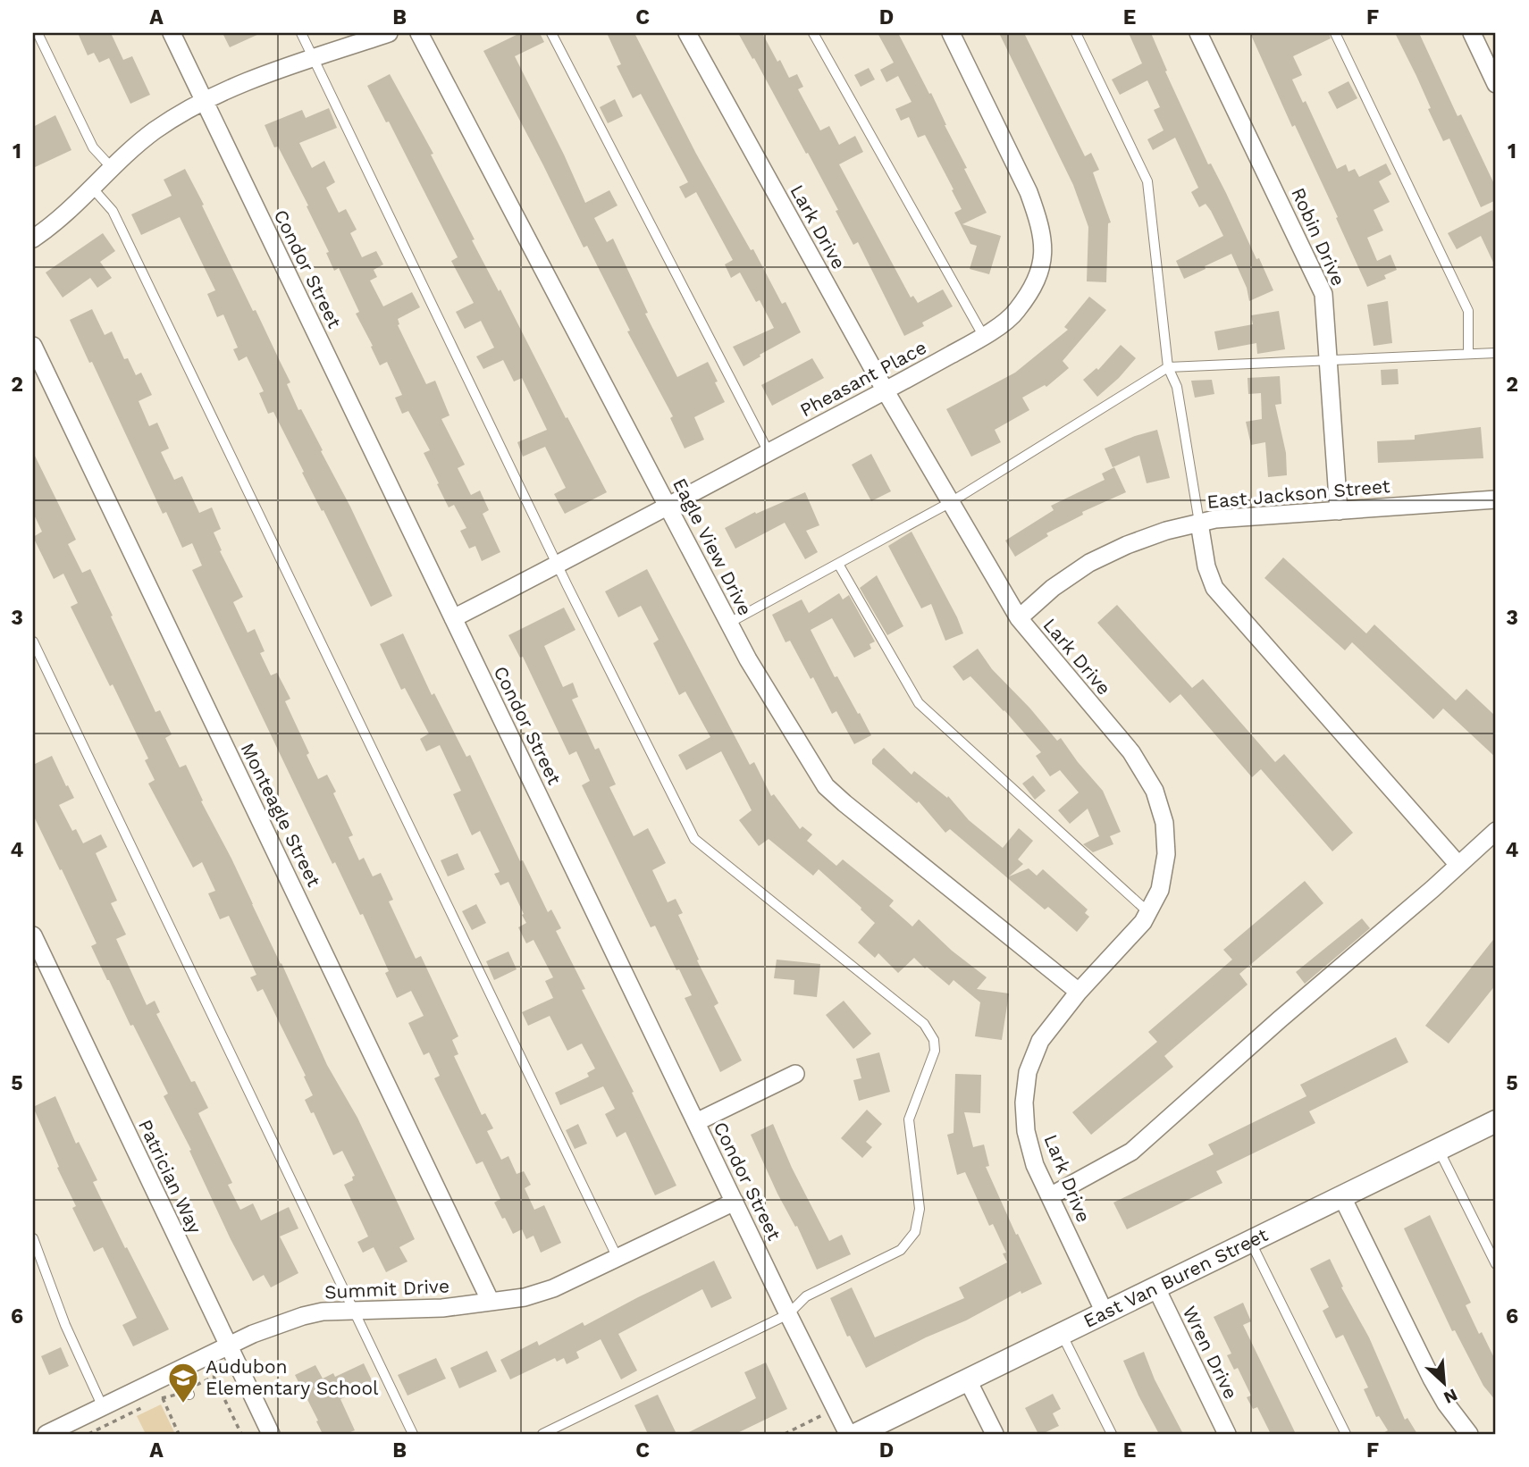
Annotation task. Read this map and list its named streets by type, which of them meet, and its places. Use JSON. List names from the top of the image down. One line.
{"streets":{"street":["Lark Drive","Robin Drive","Condor Street","Pheasant Place","East Jackson Street","Eagle View Drive","Monteagle Street","Patrician Way","East Van Buren Street","Summit Drive","Wren Drive"]},"crossings":[["Lark Drive","Pheasant Place"],["Lark Drive","East Jackson Street"],["Lark Drive","Eagle View Drive"],["Lark Drive","East Van Buren Street"],["Robin Drive","East Jackson Street"],["Condor Street","Pheasant Place"],["Condor Street","Summit Drive"],["Pheasant Place","Eagle View Drive"],["Monteagle Street","Summit Drive"],["Patrician Way","Summit Drive"],["East Van Buren Street","Wren Drive"]],"places":{"school or university":["Audubon Elementary School"]},"north":"bottom right","grid":{"columns":["A","B","C","D","E","F"],"rows":["1","2","3","4","5","6"]}}
